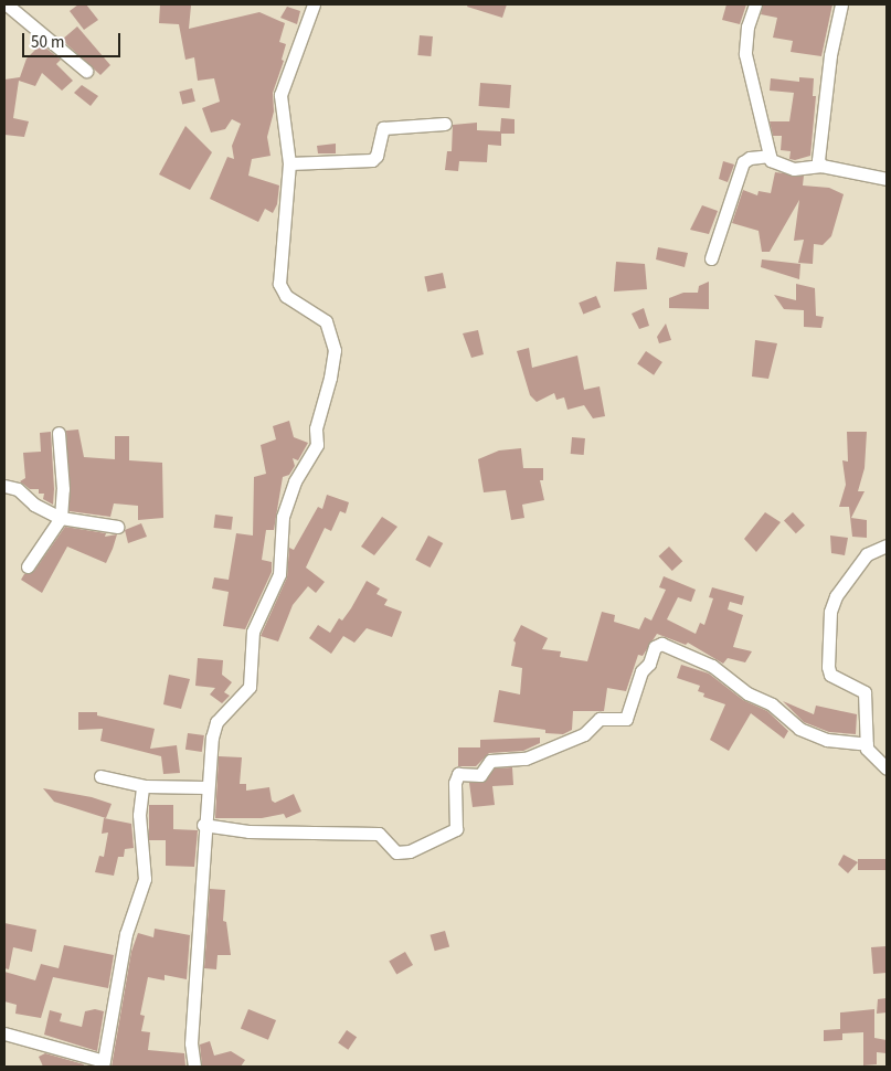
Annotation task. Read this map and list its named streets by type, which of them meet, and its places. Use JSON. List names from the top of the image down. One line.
{"scale_bar":"50 m"}
